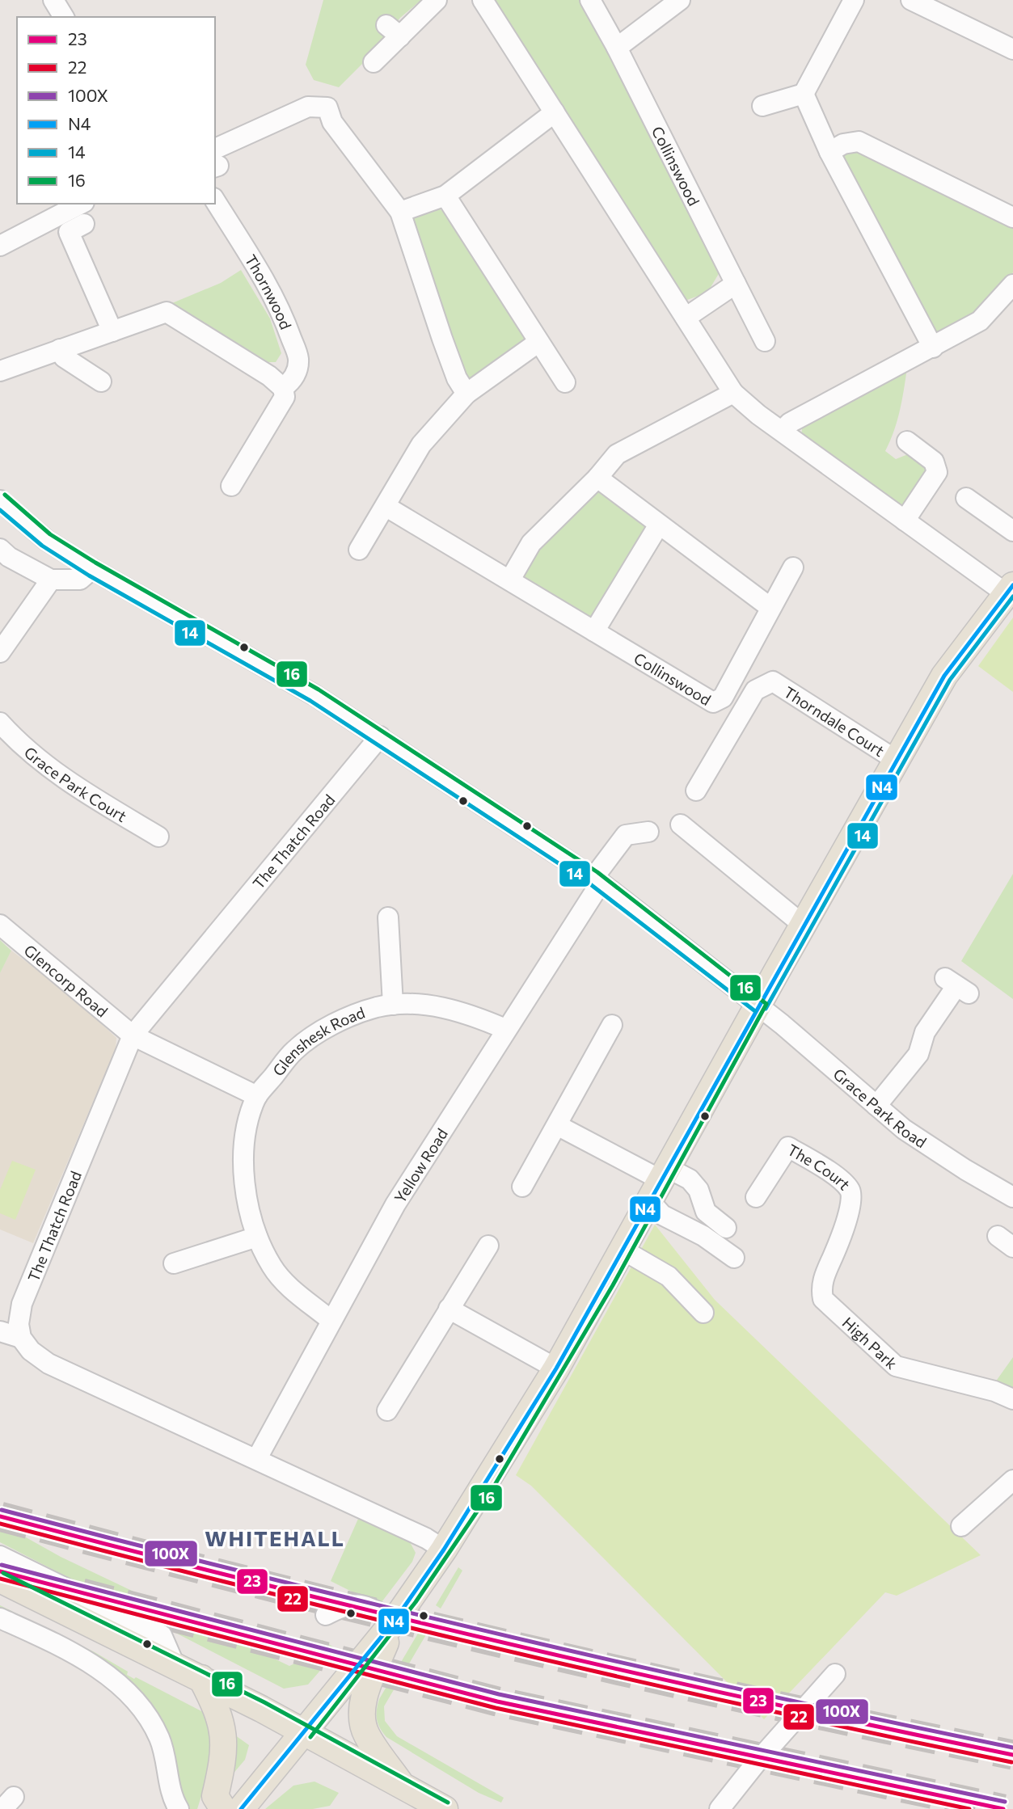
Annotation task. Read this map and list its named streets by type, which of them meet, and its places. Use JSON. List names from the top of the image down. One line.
{"streets":{"street":["Collinswood","Thornwood","Thorndale Court","Grace Park Court","The Thatch Road","Glencorp Road","Glenshesk Road","Grace Park Road","Yellow Road","The Court","High Park"]},"crossings":[["The Thatch Road","Glencorp Road"],["The Thatch Road","Grace Park Road"],["Glenshesk Road","Yellow Road"],["Grace Park Road","Yellow Road"],["The Court","High Park"]],"districts":["WHITEHALL"],"lines":["transit line 16","transit line 14","transit line N4","transit line 100X","transit line 23","transit line 22"],"legend":["23","22","100X","N4","14","16"]}
